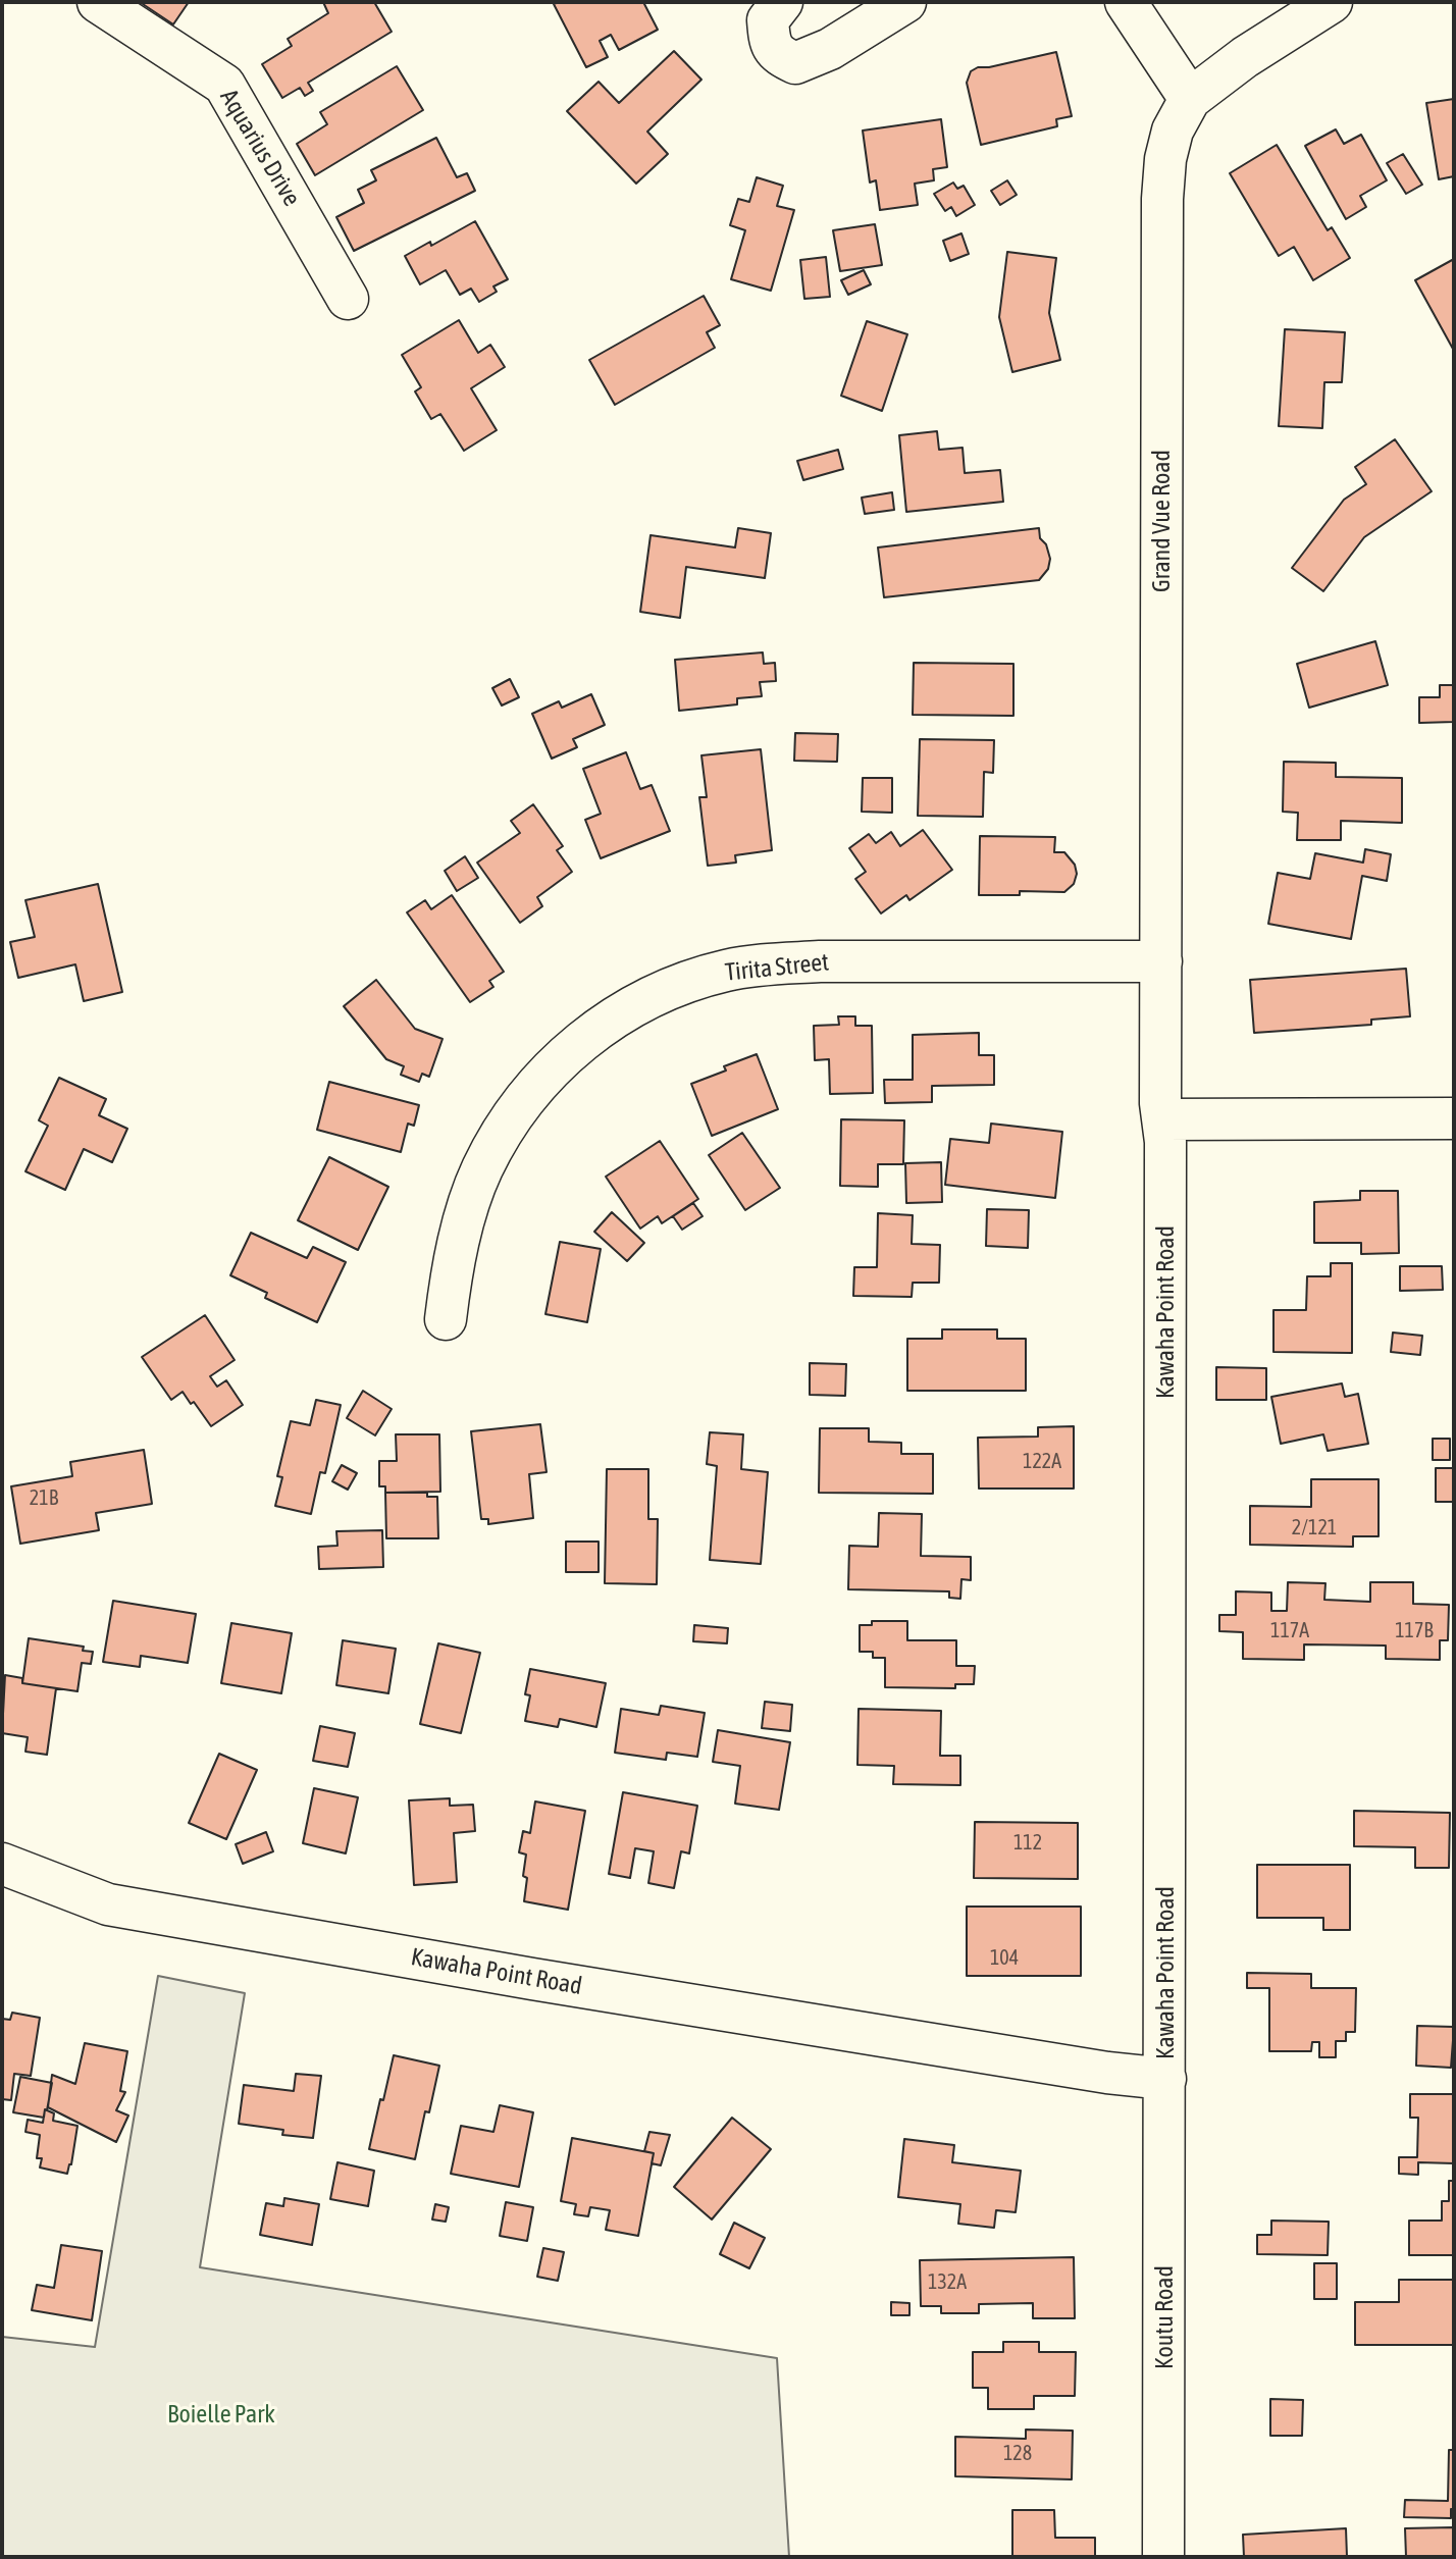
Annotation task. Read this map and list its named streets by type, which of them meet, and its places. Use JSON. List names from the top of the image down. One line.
{"streets":{"street":["Aquarius Drive","Grand Vue Road","Tirita Street","Kawaha Point Road","Koutu Road"]},"crossings":[["Grand Vue Road","Tirita Street"],["Grand Vue Road","Kawaha Point Road"],["Kawaha Point Road","Koutu Road"]],"parks":["Boielle Park"],"house_numbers":["122A","21B","2/121","117A","117B","112","104","132A","128"]}
